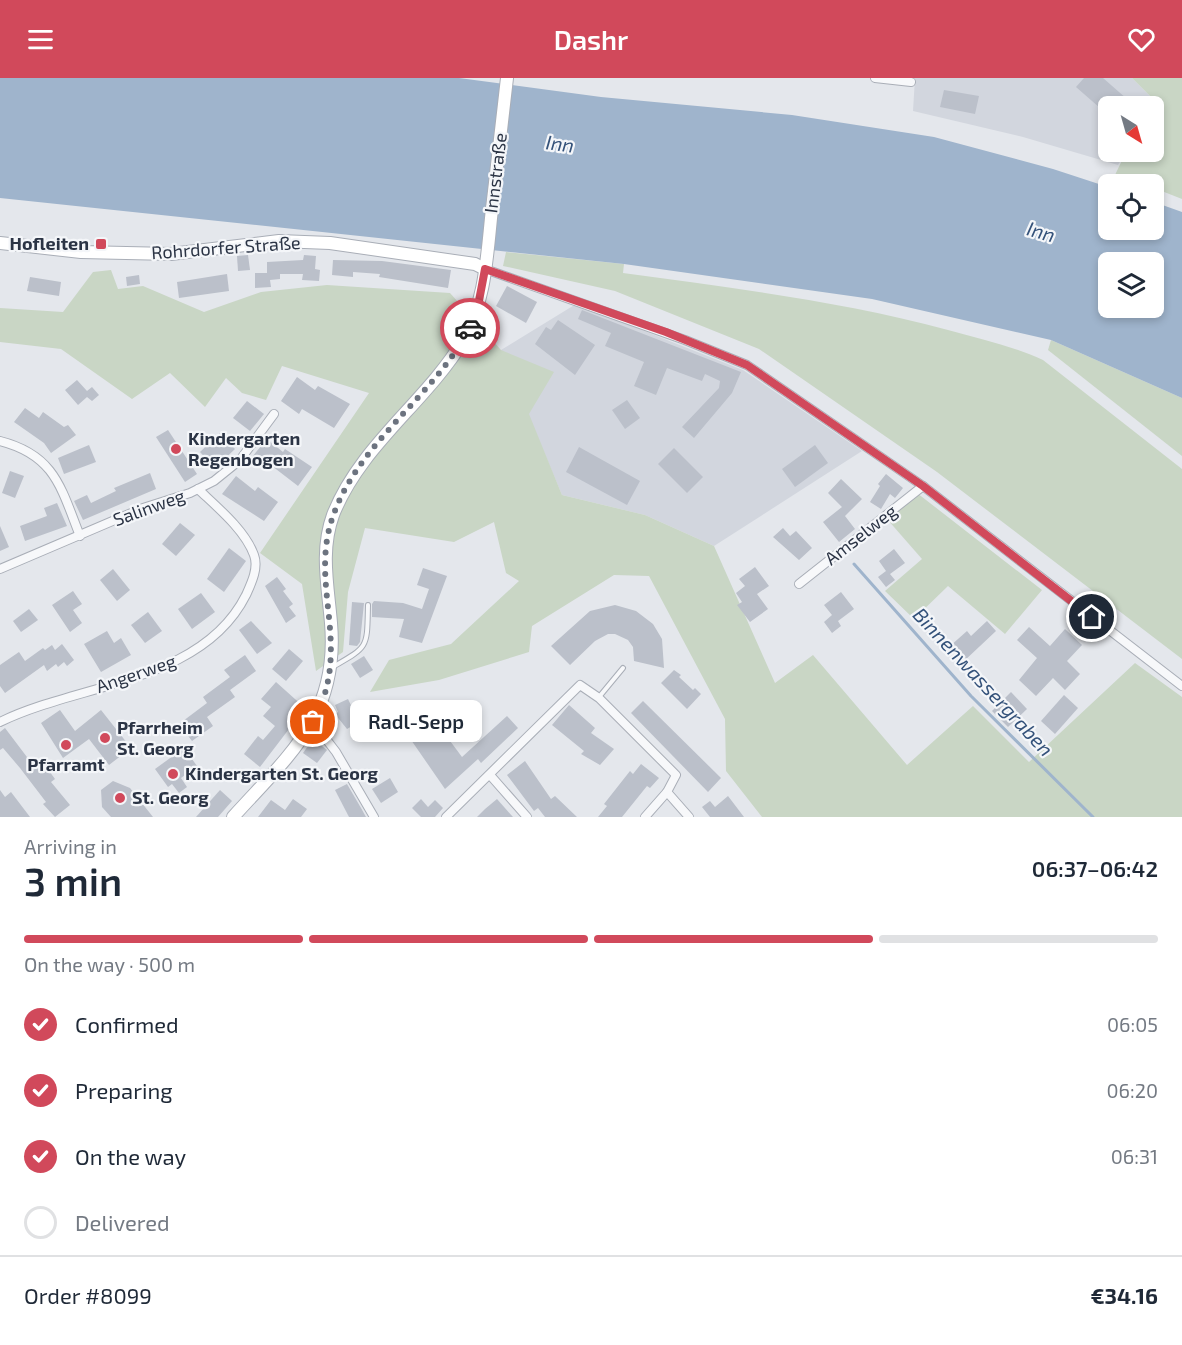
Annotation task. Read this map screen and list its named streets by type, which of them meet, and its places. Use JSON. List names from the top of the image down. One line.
{"streets":{"main road":["Innstraße","Rohrdorfer Straße"],"street":["Salinweg","Amselweg","Angerweg"]},"crossings":[["Innstraße","Rohrdorfer Straße"],["Salinweg","Angerweg"]],"water":["Inn","Binnenwassergraben"],"places":{"transit":["Hofleiten"],"other":["Kindergarten Regenbogen","Radl-Sepp","Pfarrheim St. Georg","Pfarramt","Kindergarten St. Georg","St. Georg"]},"north":"bottom right","page":{"header":"Dashr","bubble":"Radl-Sepp","heading":["3 min","Arriving in","06:37–06:42"],"panel":["Order #8099","€34.16"],"bar":"On the way · 500 m","list":[["Confirmed","06:05"],["Preparing","06:20"],["On the way","06:31"],"Delivered"]}}
